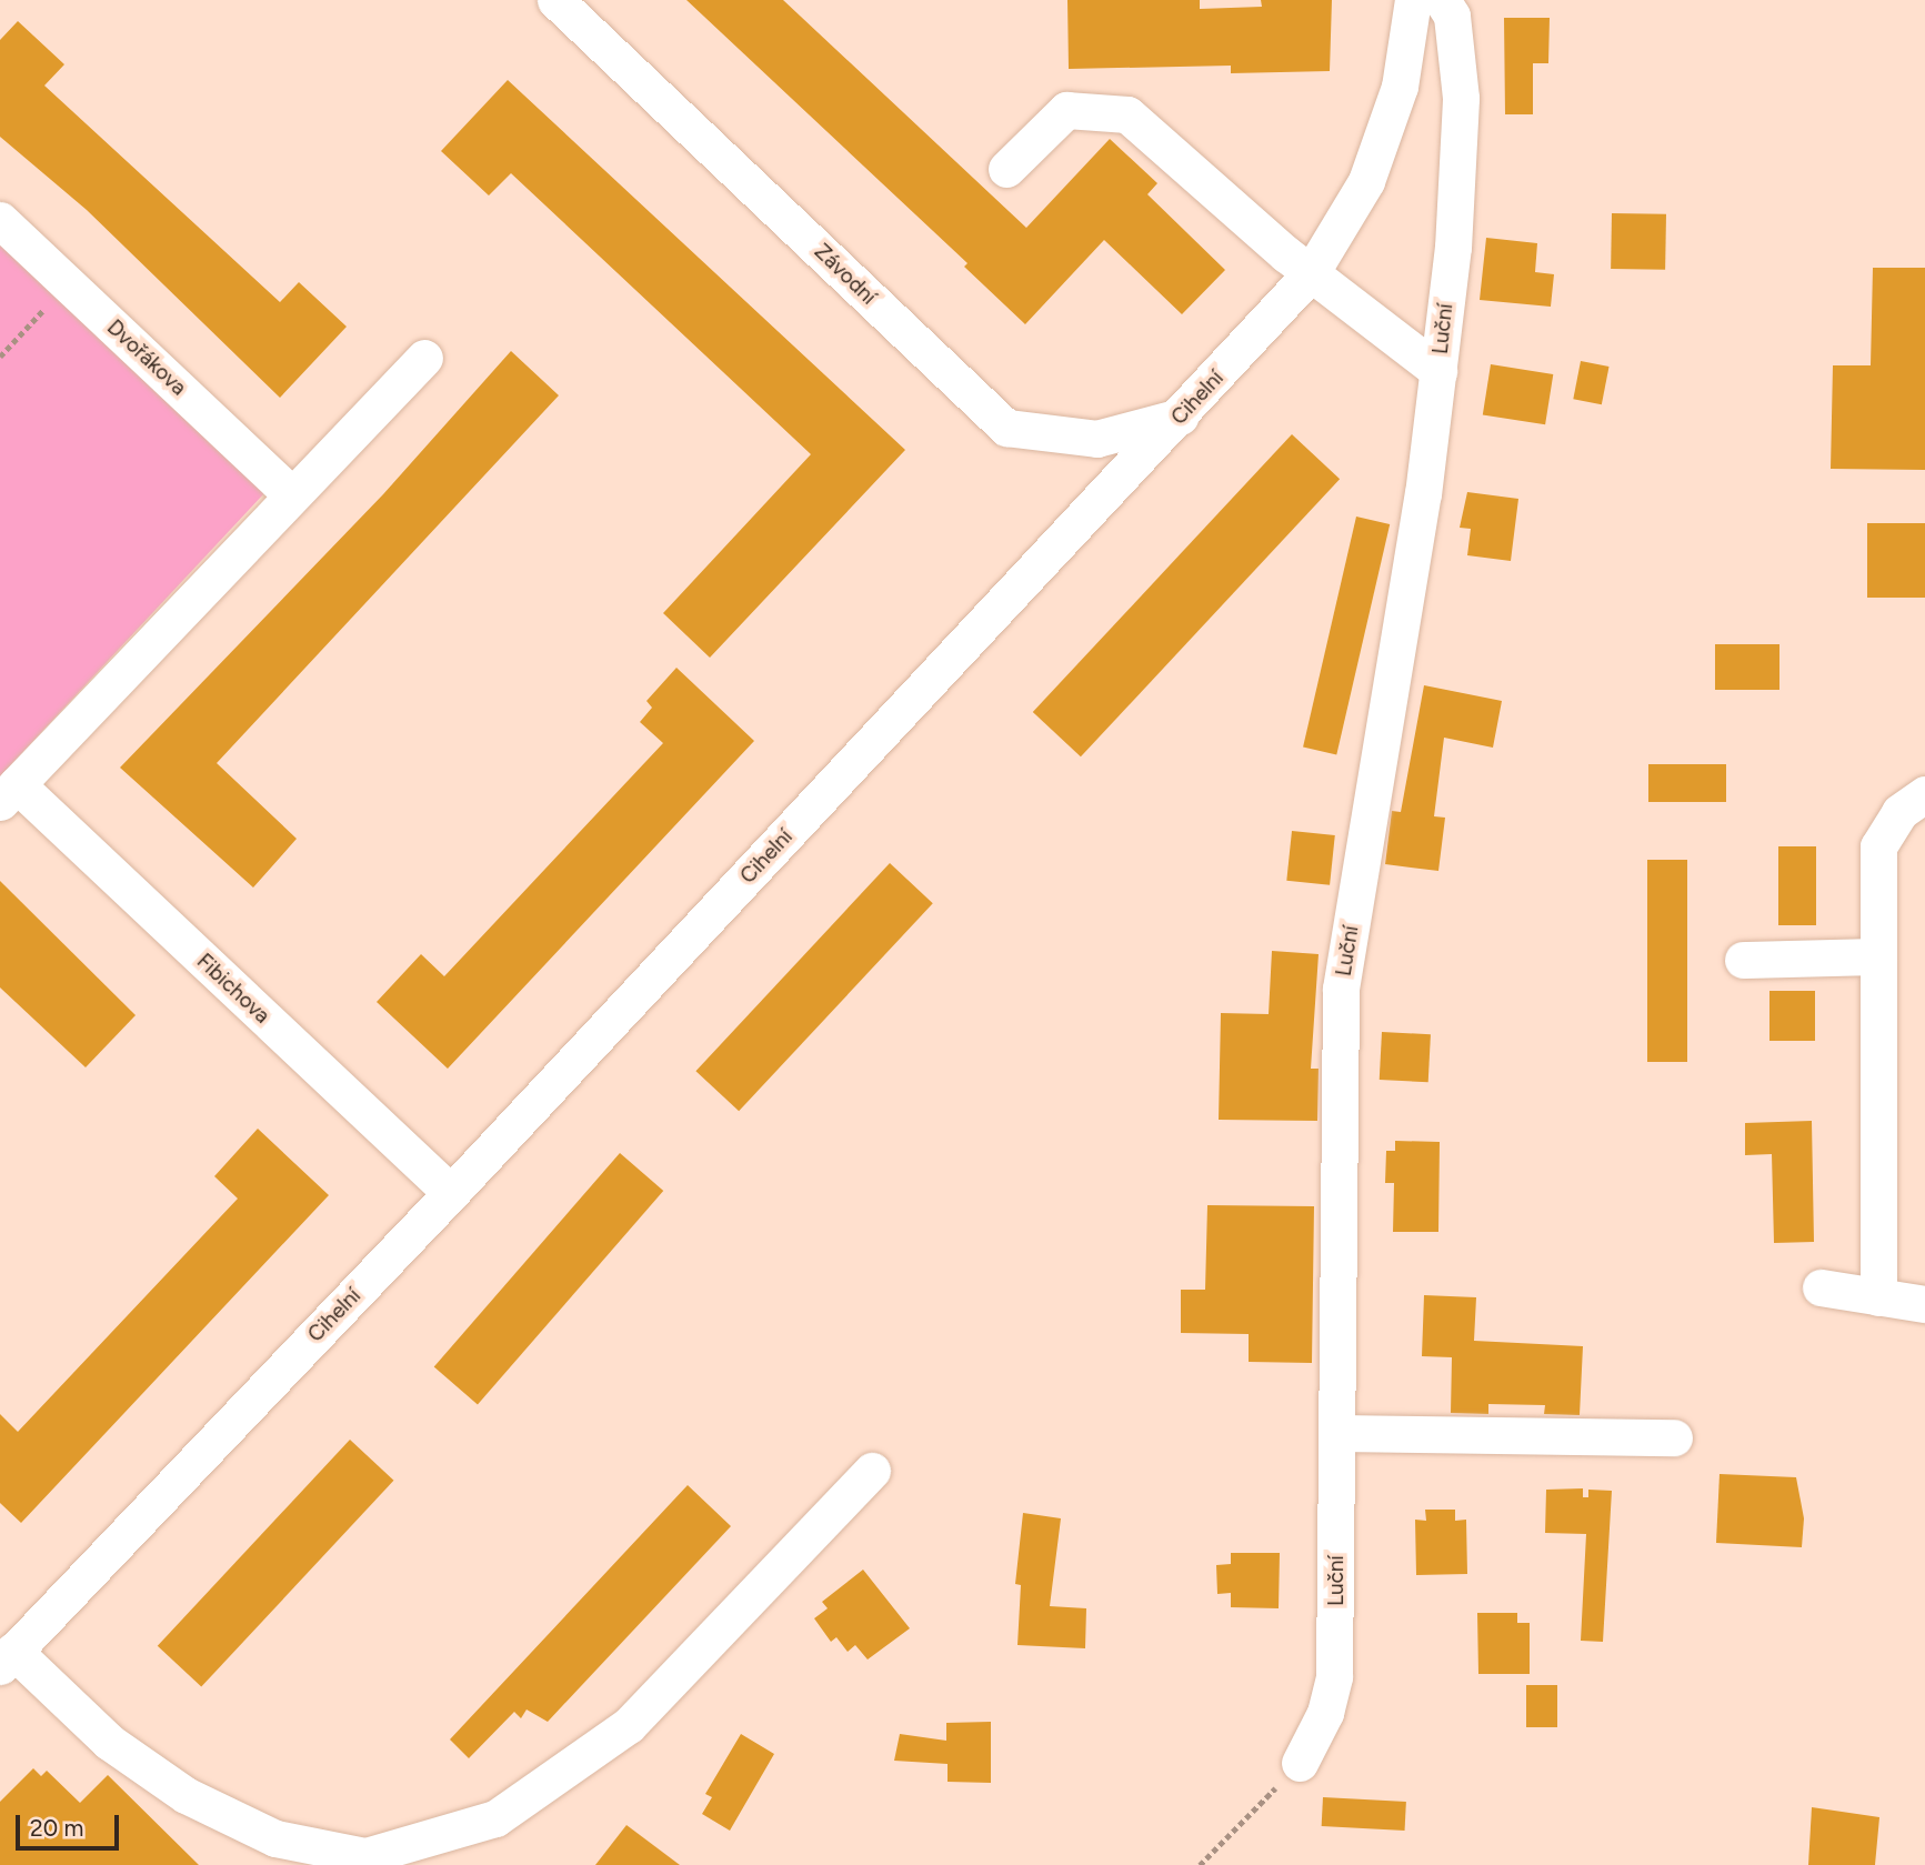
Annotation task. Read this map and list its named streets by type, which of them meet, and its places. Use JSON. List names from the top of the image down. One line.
{"streets":{"street":["Závodní","Luční","Dvořákova","Cihelní","Fibichova"]},"crossings":[["Závodní","Cihelní"],["Dvořákova","Fibichova"],["Cihelní","Fibichova"]],"scale_bar":"20 m"}
